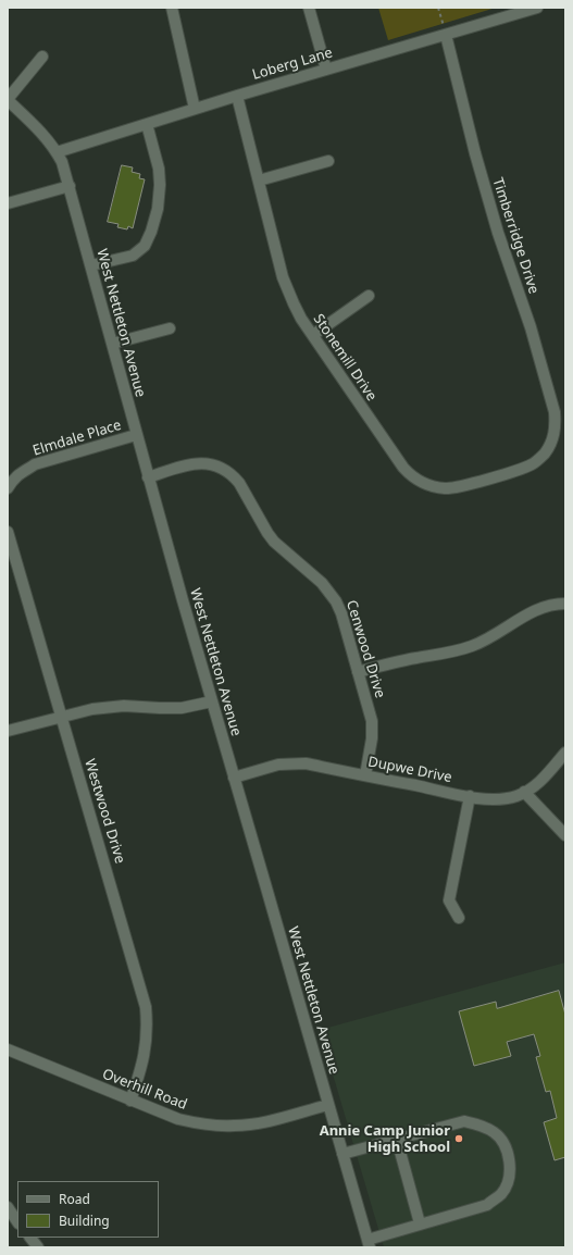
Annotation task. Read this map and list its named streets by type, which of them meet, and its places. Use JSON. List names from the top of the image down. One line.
{"streets":{"street":["Loberg Lane","Timberridge Drive","West Nettleton Avenue","Stonemill Drive","Elmdale Place","Cenwood Drive","Dupwe Drive","Westwood Drive","Overhill Road"]},"crossings":[["Loberg Lane","Timberridge Drive"],["Loberg Lane","West Nettleton Avenue"],["Loberg Lane","Stonemill Drive"],["Timberridge Drive","Stonemill Drive"],["West Nettleton Avenue","Elmdale Place"],["West Nettleton Avenue","Cenwood Drive"],["West Nettleton Avenue","Dupwe Drive"],["West Nettleton Avenue","Overhill Road"],["Cenwood Drive","Dupwe Drive"],["Westwood Drive","Overhill Road"]],"places":["Annie Camp Junior High School"],"legend":["Road","Building"]}
